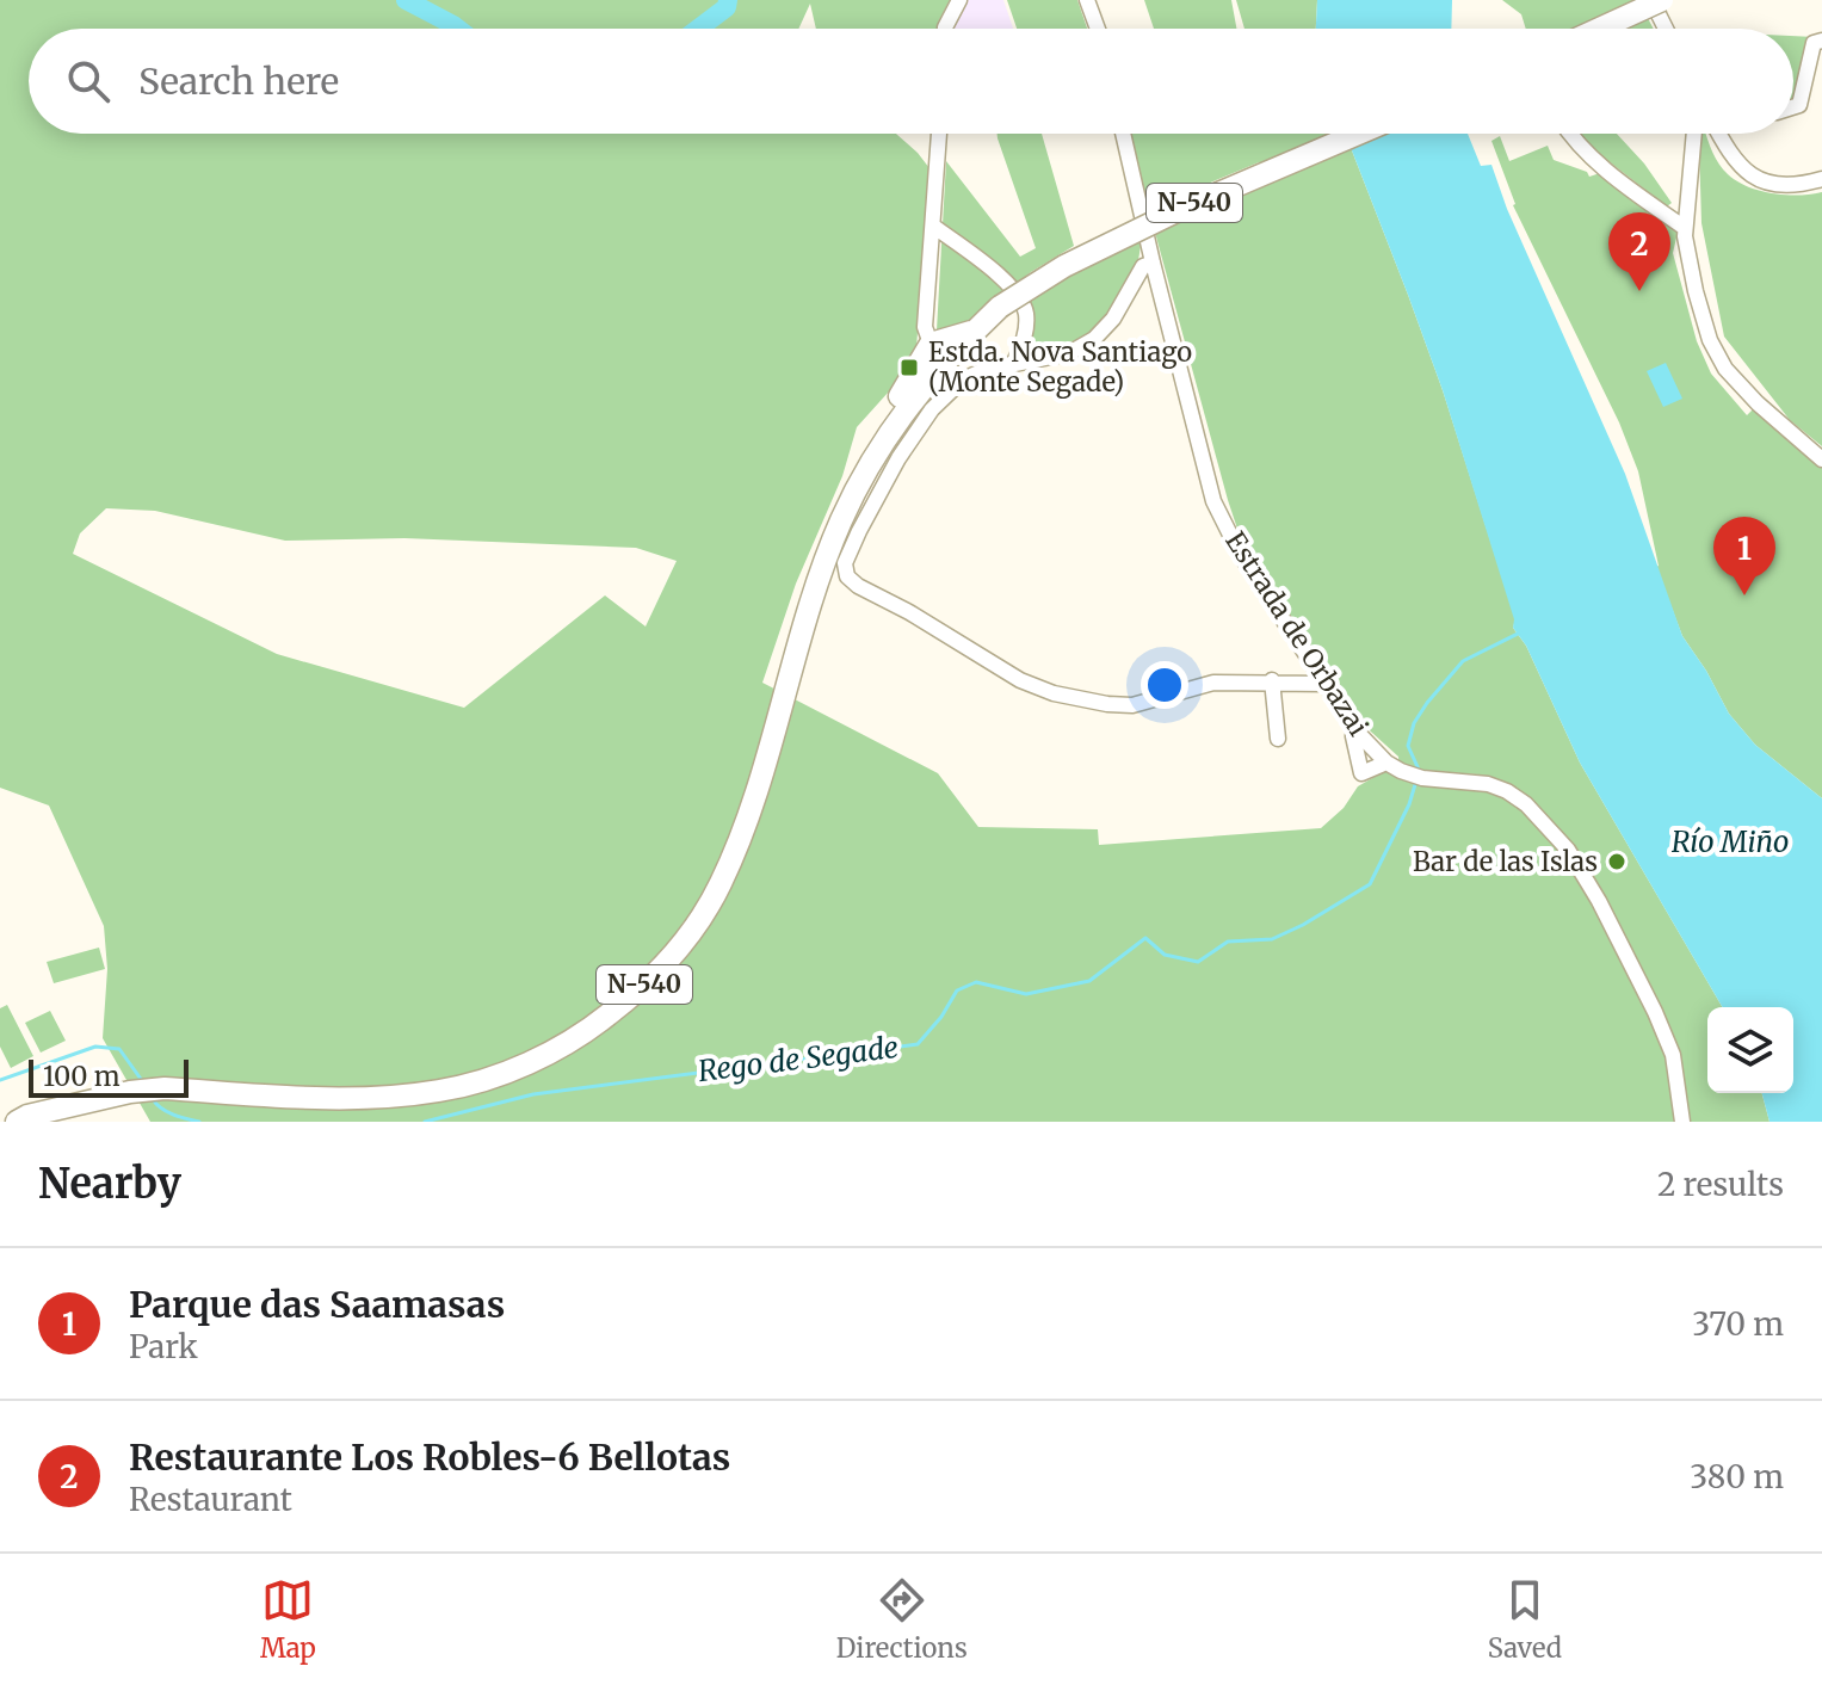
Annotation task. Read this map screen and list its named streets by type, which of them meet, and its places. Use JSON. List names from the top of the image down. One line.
{"streets":{"highway":["N-540"],"street":["Estrada de Orbazai"]},"water":["Río Miño","Rego de Segade"],"places":{"transit":["Estda. Nova Santiago (Monte Segade)"],"other":["Bar de las Islas"]},"scale_bar":"100 m","page":{"search":"Search here","pins":["2","1"],"scale":"100 m","heading":["Nearby","2 results"],"list":[{"mark":"1","name":"Parque das Saamasas","note":"Park","value":"370 m"},{"mark":"2","name":"Restaurante Los Robles-6 Bellotas","note":"Restaurant","value":"380 m"}],"nav":["Map","Directions","Saved"]}}
